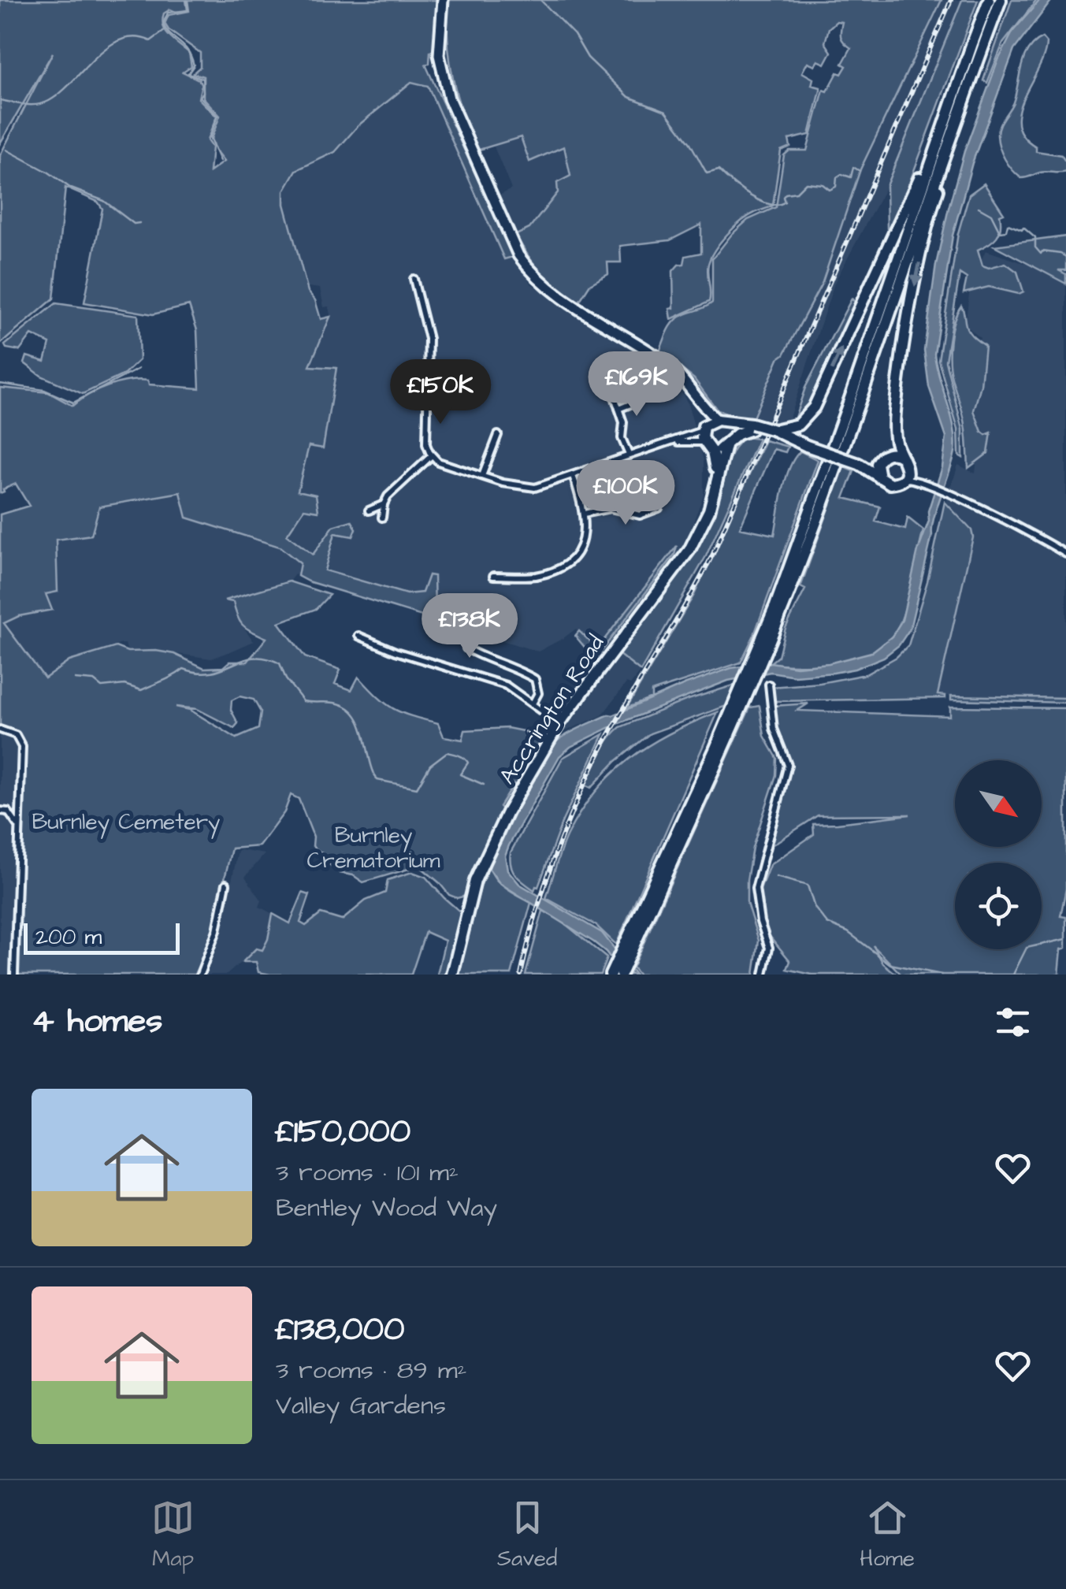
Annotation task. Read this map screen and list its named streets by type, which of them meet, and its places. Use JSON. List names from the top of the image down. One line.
{"streets":{"highway":["Accrington Road"]},"parks":["Burnley Cemetery","Burnley Crematorium"],"scale_bar":"200 m","north":"bottom right","page":{"price":["£169K","£150K","£100K","£138K"],"scale":"200 m","heading":"4 homes","list":[{"name":"£150,000","note":"3 rooms · 101 m² · Bentley Wood Way"},{"name":"£138,000","note":"3 rooms · 89 m² · Valley Gardens"}],"tabs":["Map","Saved","Home"]}}
